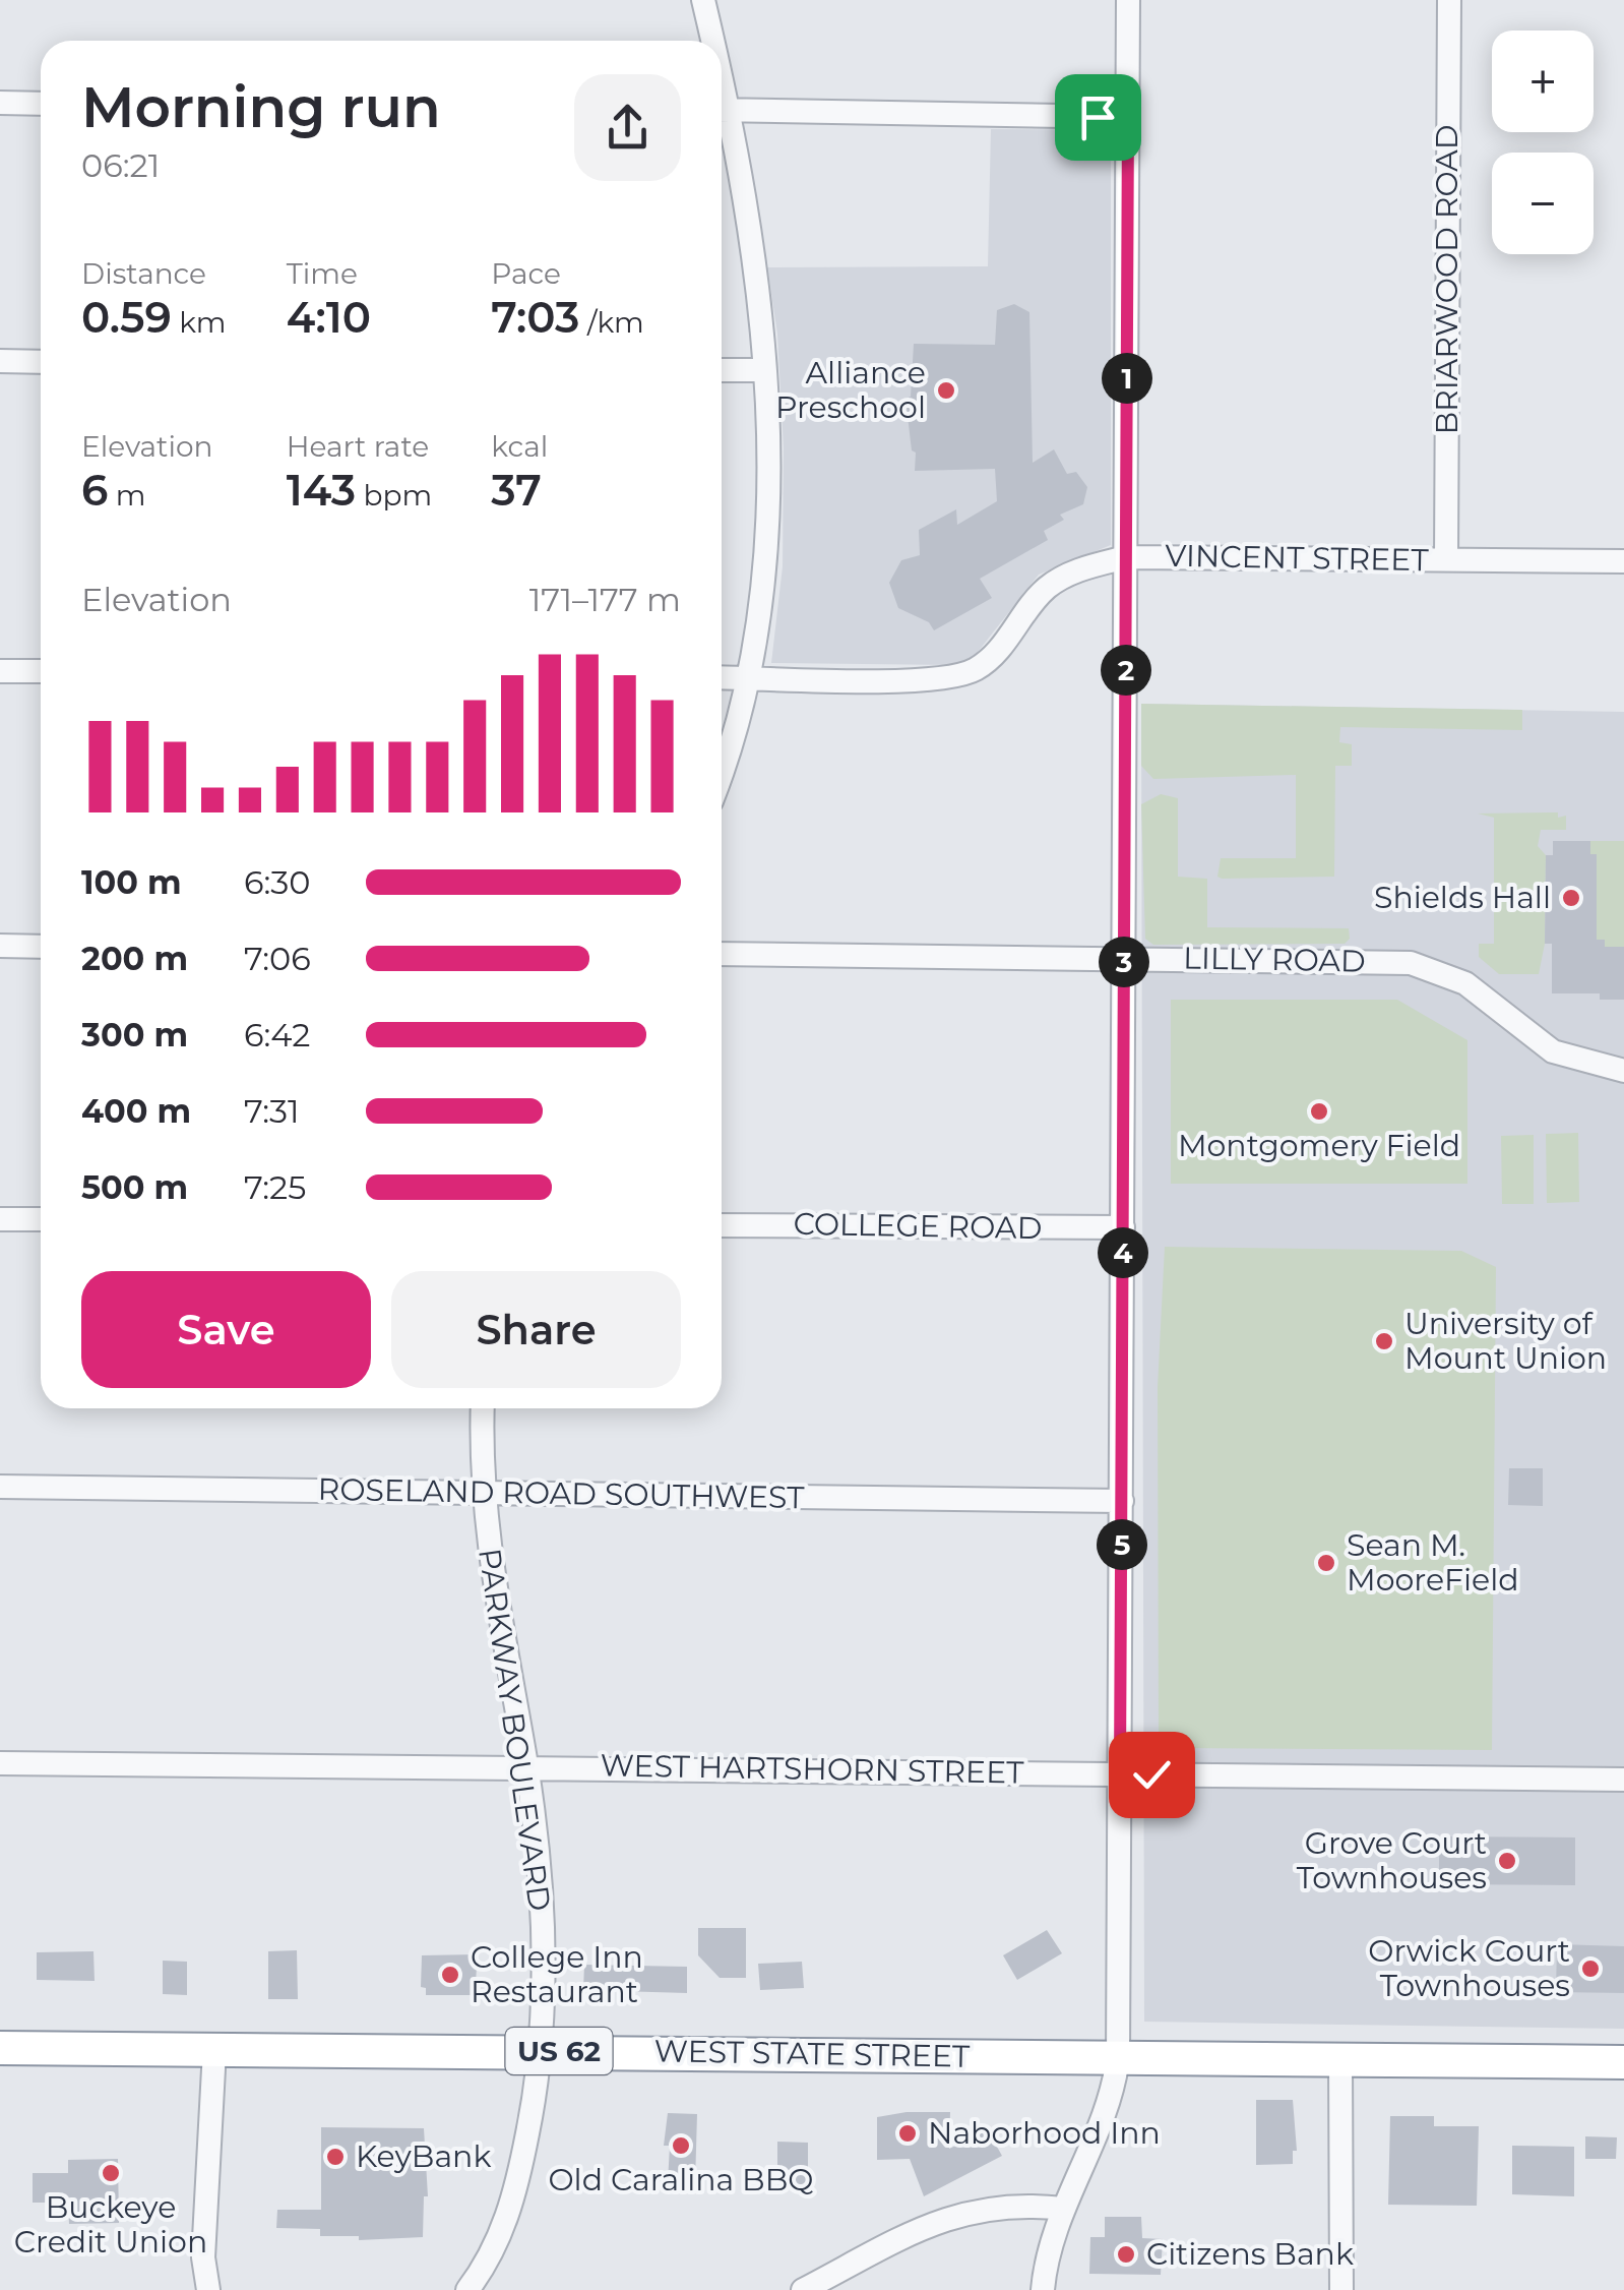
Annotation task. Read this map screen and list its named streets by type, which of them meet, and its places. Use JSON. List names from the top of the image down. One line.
{"streets":{"highway":["US 62","WEST STATE STREET"],"street":["BRIARWOOD ROAD","VINCENT STREET","LILLY ROAD","COLLEGE ROAD","ROSELAND ROAD SOUTHWEST","PARKWAY BOULEVARD","WEST HARTSHORN STREET"]},"crossings":[["BRIARWOOD ROAD","VINCENT STREET"],["ROSELAND ROAD SOUTHWEST","PARKWAY BOULEVARD"],["PARKWAY BOULEVARD","WEST HARTSHORN STREET"],["PARKWAY BOULEVARD","WEST STATE STREET"]],"places":["Alliance Preschool","Shields Hall","Montgomery Field","University of Mount Union","Sean M. MooreField","Grove Court Townhouses","Orwick Court Townhouses","College Inn Restaurant","Naborhood Inn","Old Caralina BBQ","KeyBank","Buckeye Credit Union","Citizens Bank"],"page":{"map_buttons":["+","−"],"heading":["Morning run","06:21"],"stats":[["Distance","0.59 km"],["Time","4:10"],["Pace","7:03 /km"],["Elevation","6 m"],["Heart rate","143 bpm"],["kcal","37"]],"pins":["1","2","3","4","5"],"chart":["Elevation","171–177 m"],"list":[{"name":"100 m","note":"6:30"},{"name":"200 m","note":"7:06"},{"name":"300 m","note":"6:42"},{"name":"400 m","note":"7:31"},{"name":"500 m","note":"7:25"}],"buttons":["Save","Share"]}}
